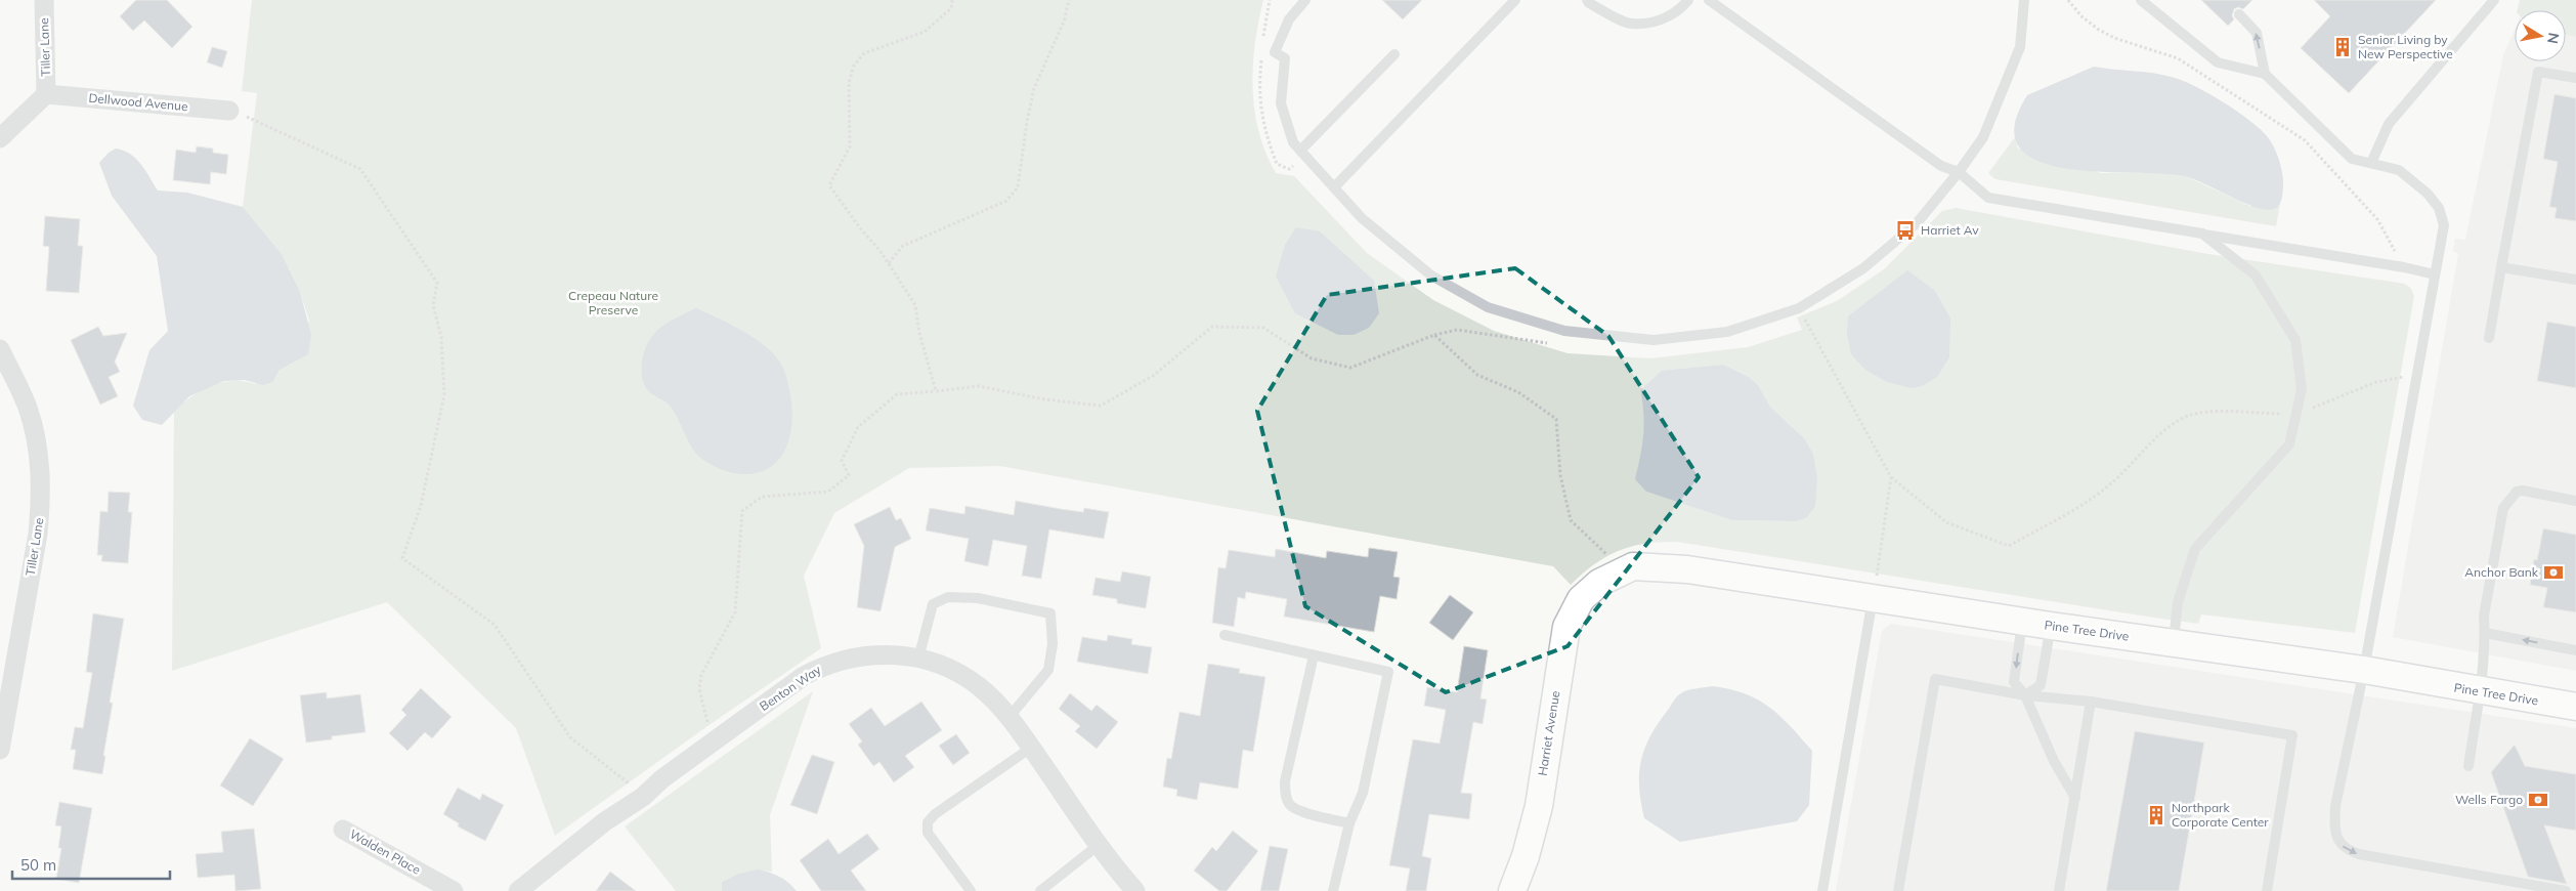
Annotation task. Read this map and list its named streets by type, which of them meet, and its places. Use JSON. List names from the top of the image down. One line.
{"streets":{"street":["Tiller Lane","Dellwood Avenue","Pine Tree Drive","Benton Way","Harriet Avenue","Walden Place"]},"crossings":[["Tiller Lane","Dellwood Avenue"],["Pine Tree Drive","Harriet Avenue"]],"parks":["Crepeau Nature Preserve"],"places":{"building":["Senior Living by New Perspective","Northpark Corporate Center"],"bus stop":["Harriet Av"],"bank":["Anchor Bank","Wells Fargo"]},"scale_bar":"50 m","north":"right"}
